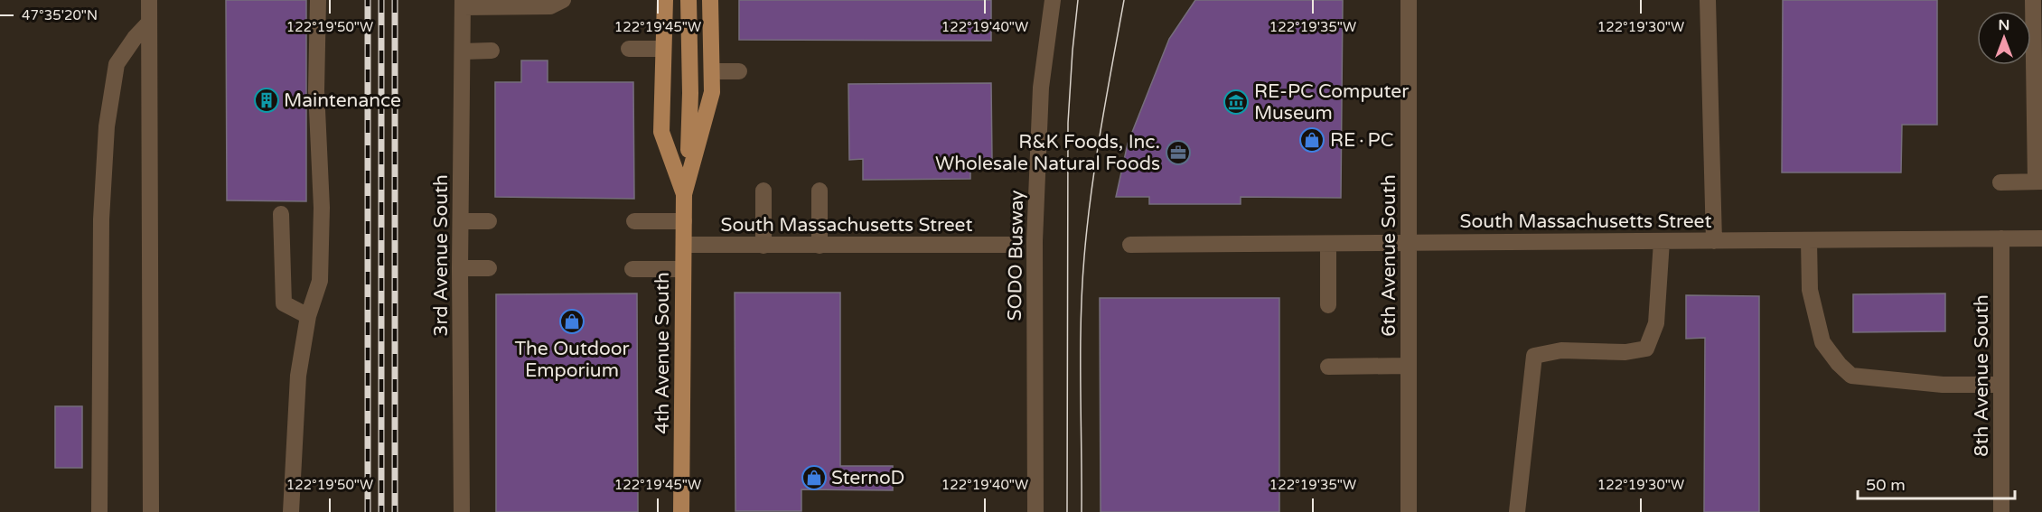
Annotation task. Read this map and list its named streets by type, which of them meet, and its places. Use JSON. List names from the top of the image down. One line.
{"streets":{"main road":["4th Avenue South"],"street":["South Massachusetts Street","3rd Avenue South","SODO Busway","6th Avenue South","8th Avenue South"]},"crossings":[["South Massachusetts Street","6th Avenue South"],["South Massachusetts Street","4th Avenue South"],["South Massachusetts Street","8th Avenue South"]],"places":{"building":["Maintenance"],"museum":["RE-PC Computer Museum"],"shop":["RE∙PC","The Outdoor Emporium","SternoD"],"office":["R&K Foods, Inc. Wholesale Natural Foods"]},"scale_bar":"50 m","north":"top","coordinates":["47°35'20\"N","122°19'50\"W","122°19'45\"W","122°19'40\"W","122°19'35\"W","122°19'30\"W"]}
